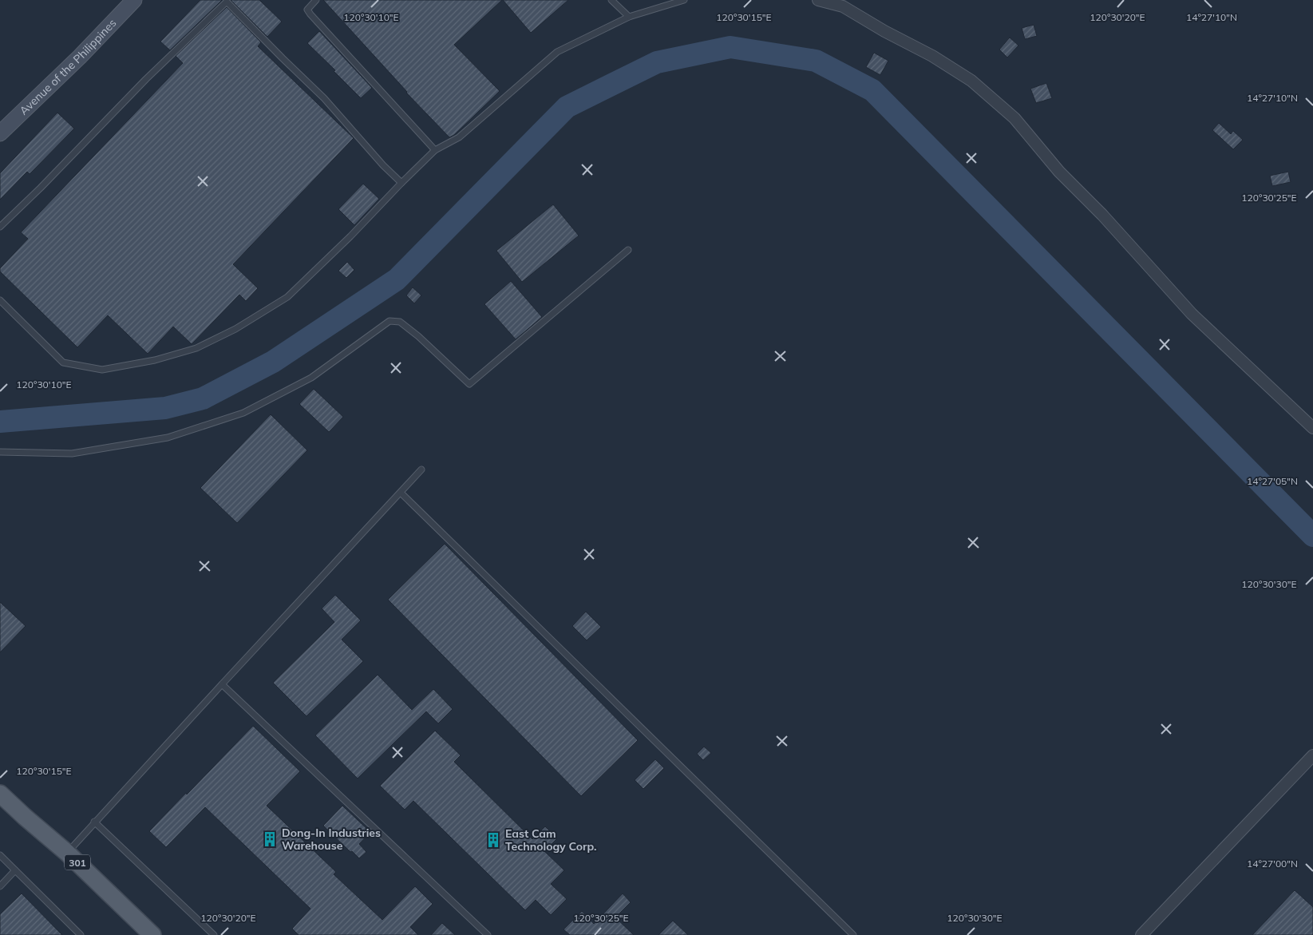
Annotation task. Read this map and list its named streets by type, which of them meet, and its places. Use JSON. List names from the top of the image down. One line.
{"streets":{"main road":["Avenue of the Philippines","301"]},"places":{"building":["Dong-In Industries Warehouse","East Cam Technology Corp."]},"coordinates":["14°27'10\"N","120°30'10\"E","120°30'15\"E","120°30'20\"E","120°30'25\"E","14°27'05\"N","120°30'30\"E","14°27'00\"N"]}
